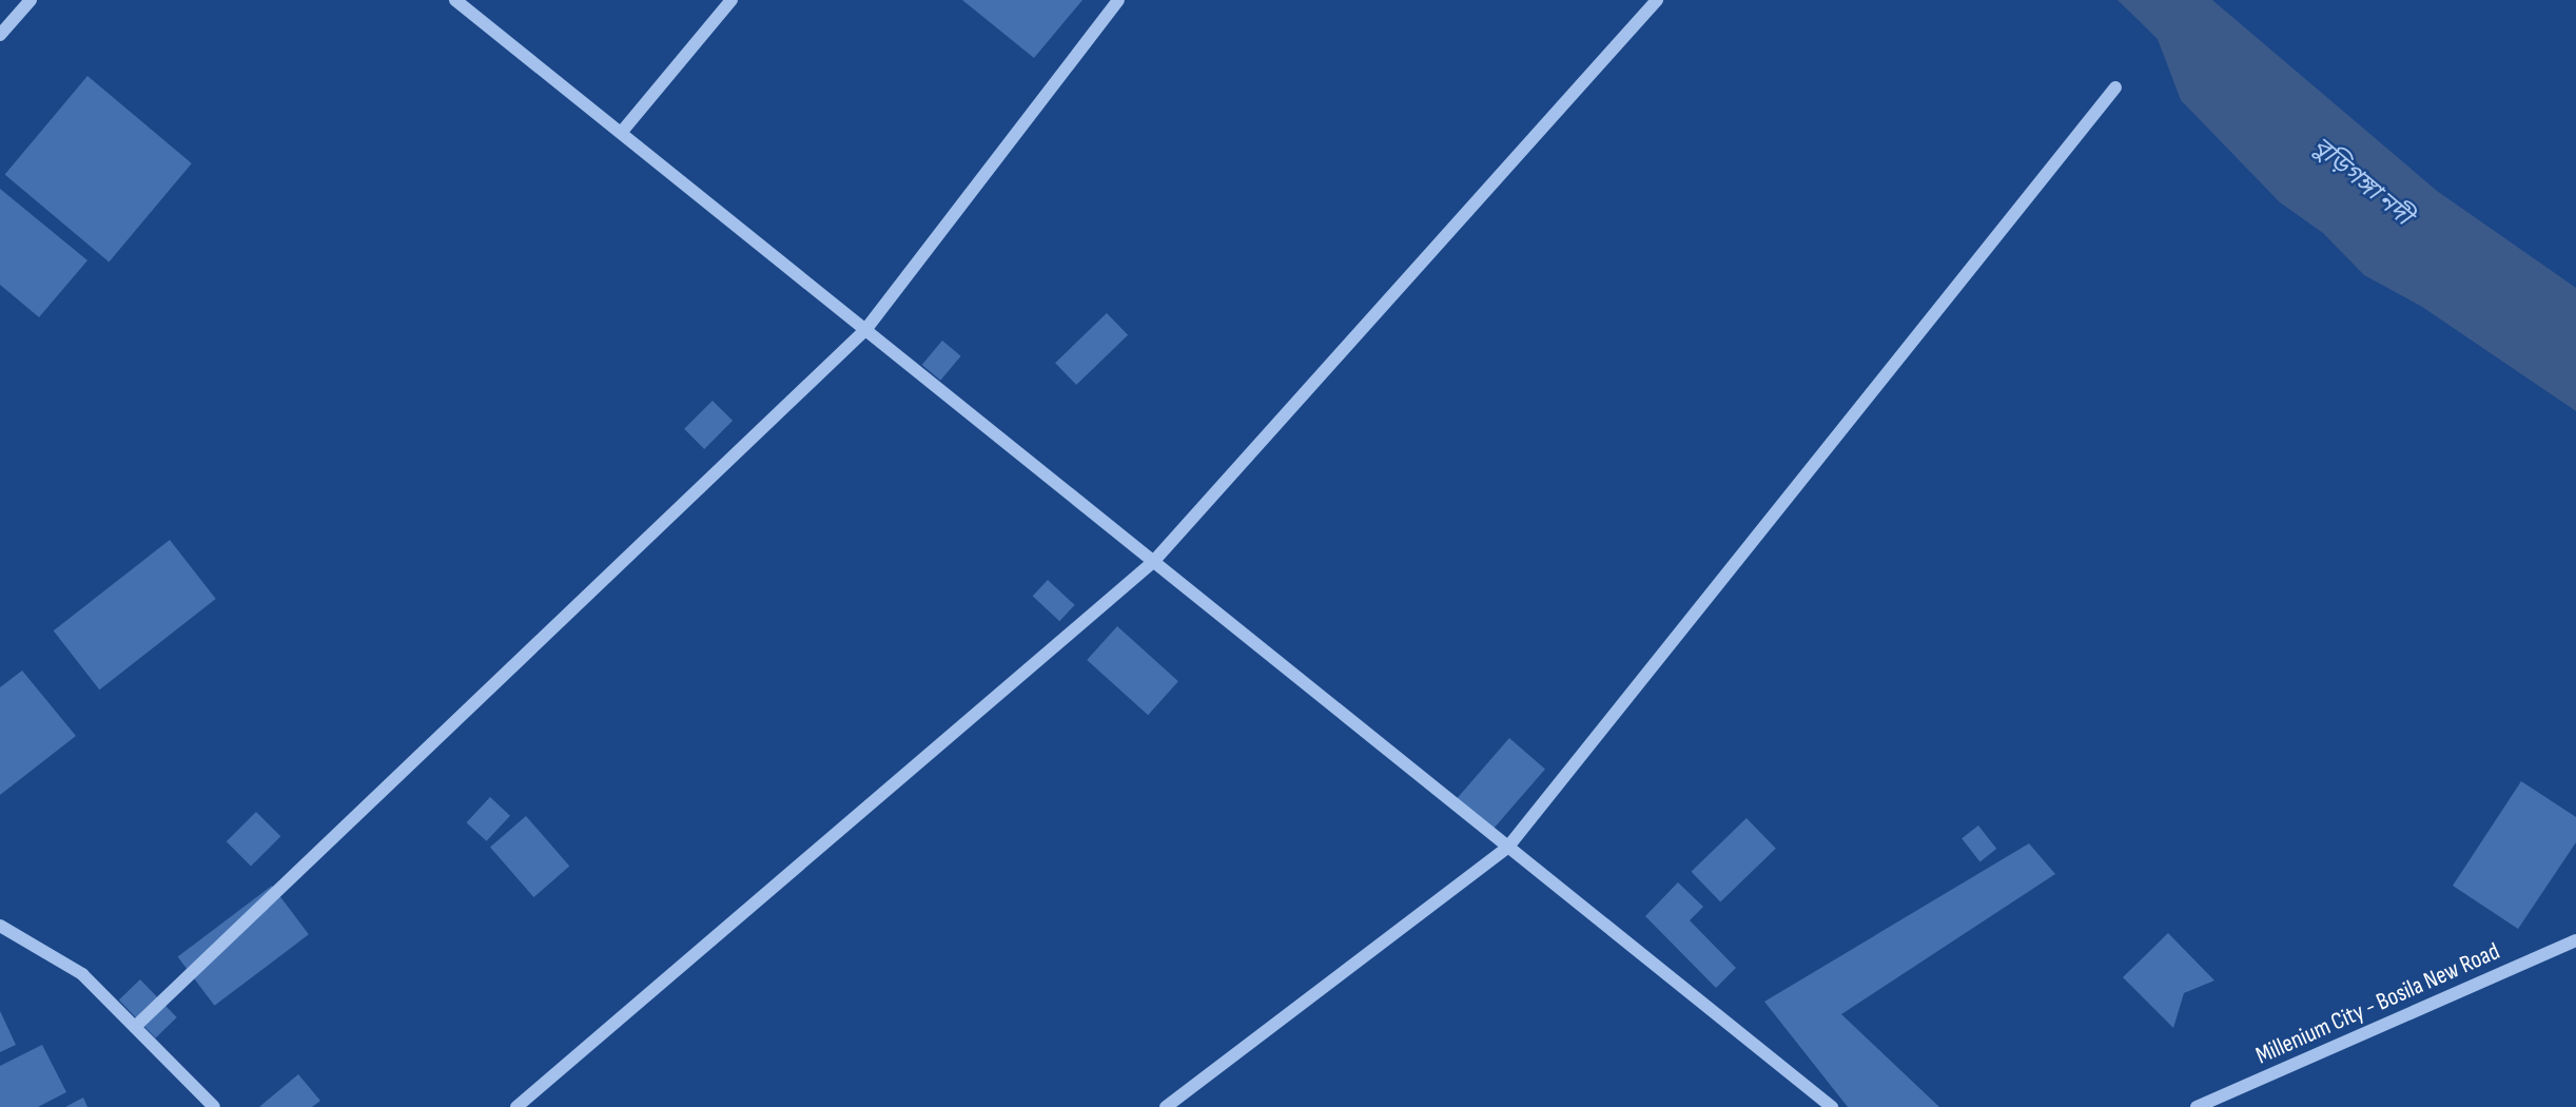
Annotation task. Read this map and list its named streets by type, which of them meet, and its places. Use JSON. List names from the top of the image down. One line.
{"streets":{"street":["Millenium City - Bosila New Road"]},"water":["বুড়িগঙ্গা নদী"]}
